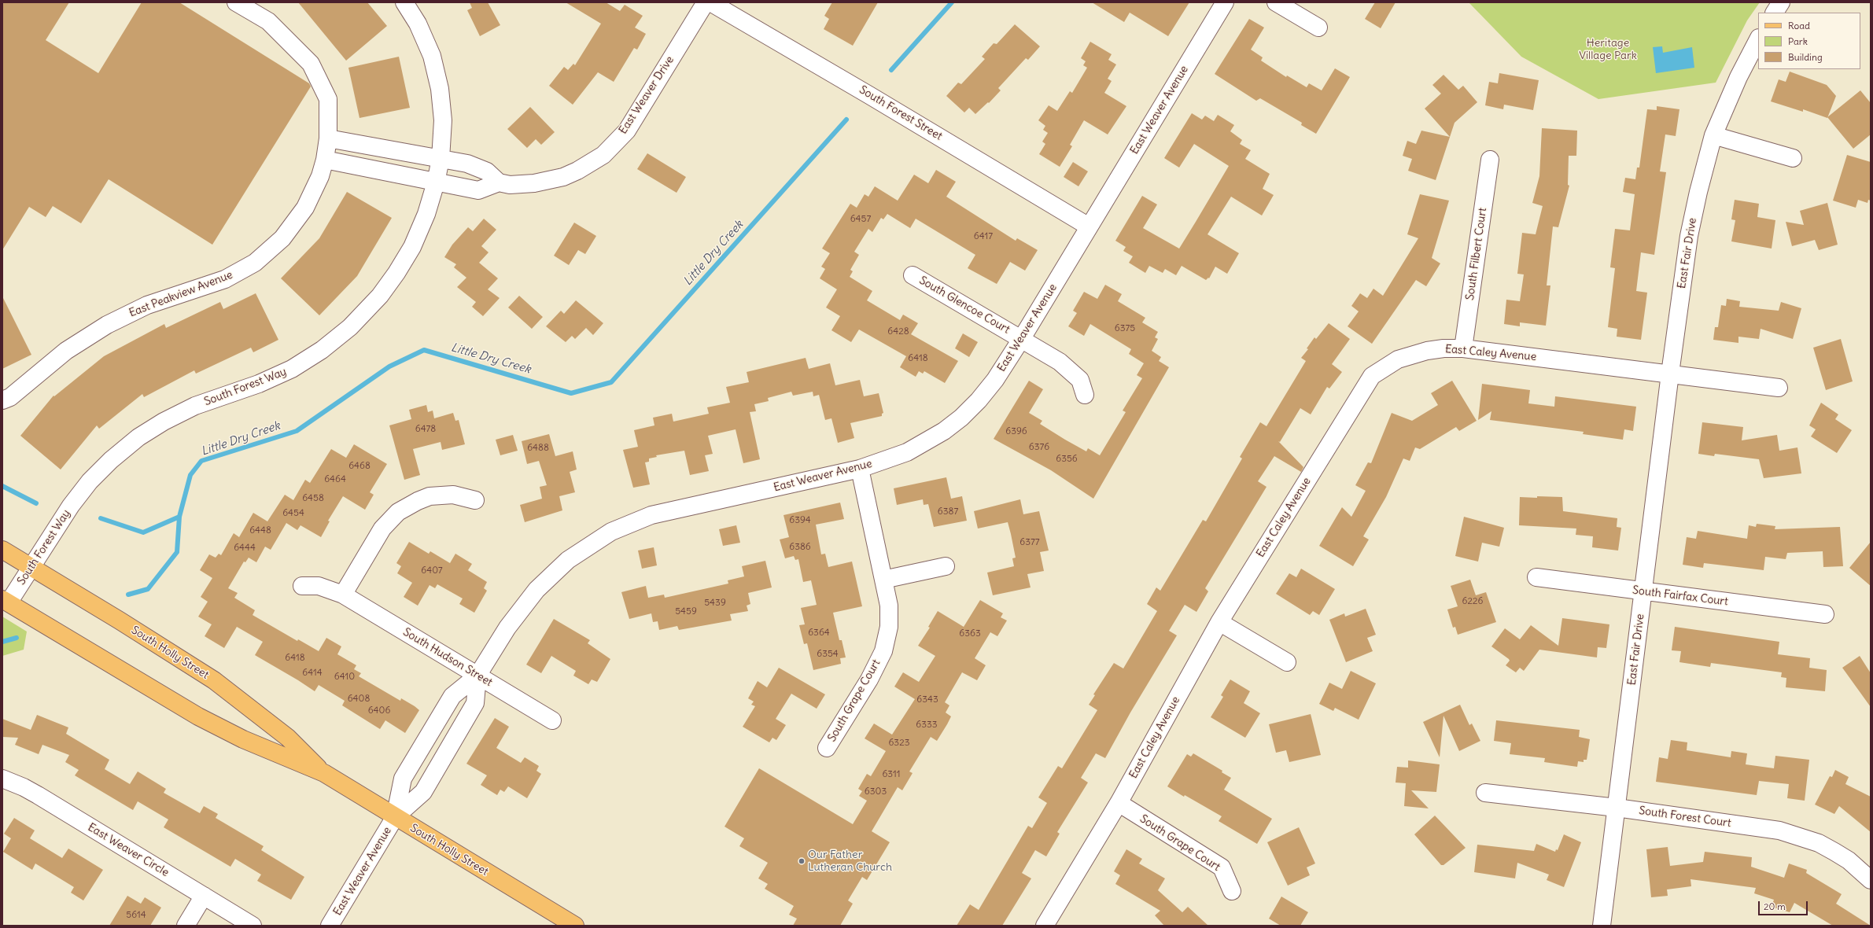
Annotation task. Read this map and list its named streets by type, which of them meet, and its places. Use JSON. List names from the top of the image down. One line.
{"streets":{"main road":["South Holly Street"],"street":["East Weaver Drive","East Weaver Avenue","South Forest Street","East Fair Drive","South Filbert Court","East Peakview Avenue","South Glencoe Court","East Caley Avenue","South Forest Way","South Fairfax Court","South Hudson Street","South Grape Court","South Forest Court","East Weaver Circle"]},"crossings":[["East Weaver Drive","East Peakview Avenue"],["East Weaver Drive","South Forest Way"],["East Weaver Avenue","South Forest Street"],["East Weaver Avenue","South Glencoe Court"],["East Weaver Avenue","South Holly Street"],["East Weaver Avenue","South Hudson Street"],["East Weaver Avenue","South Grape Court"],["East Fair Drive","East Caley Avenue"],["East Fair Drive","South Fairfax Court"],["East Fair Drive","South Forest Court"],["South Filbert Court","East Caley Avenue"],["East Caley Avenue","South Grape Court"],["South Forest Way","South Holly Street"]],"water":["Little Dry Creek"],"parks":["Heritage Village Park"],"places":["Our Father Lutheran Church"],"house_numbers":["6457","6417","6375","6428","6418","6478","6396","6376","6488","6356","6468","6464","6458","6387","6454","6394","6448","6377","6386","6444","6407","6226","5439","5459","6364","6363","6354","6418","6414","6410","6408","6343","6406","6333","6323","6311","6303","5614"],"legend":["Road","Park","Building"],"scale_bar":"20 m"}
